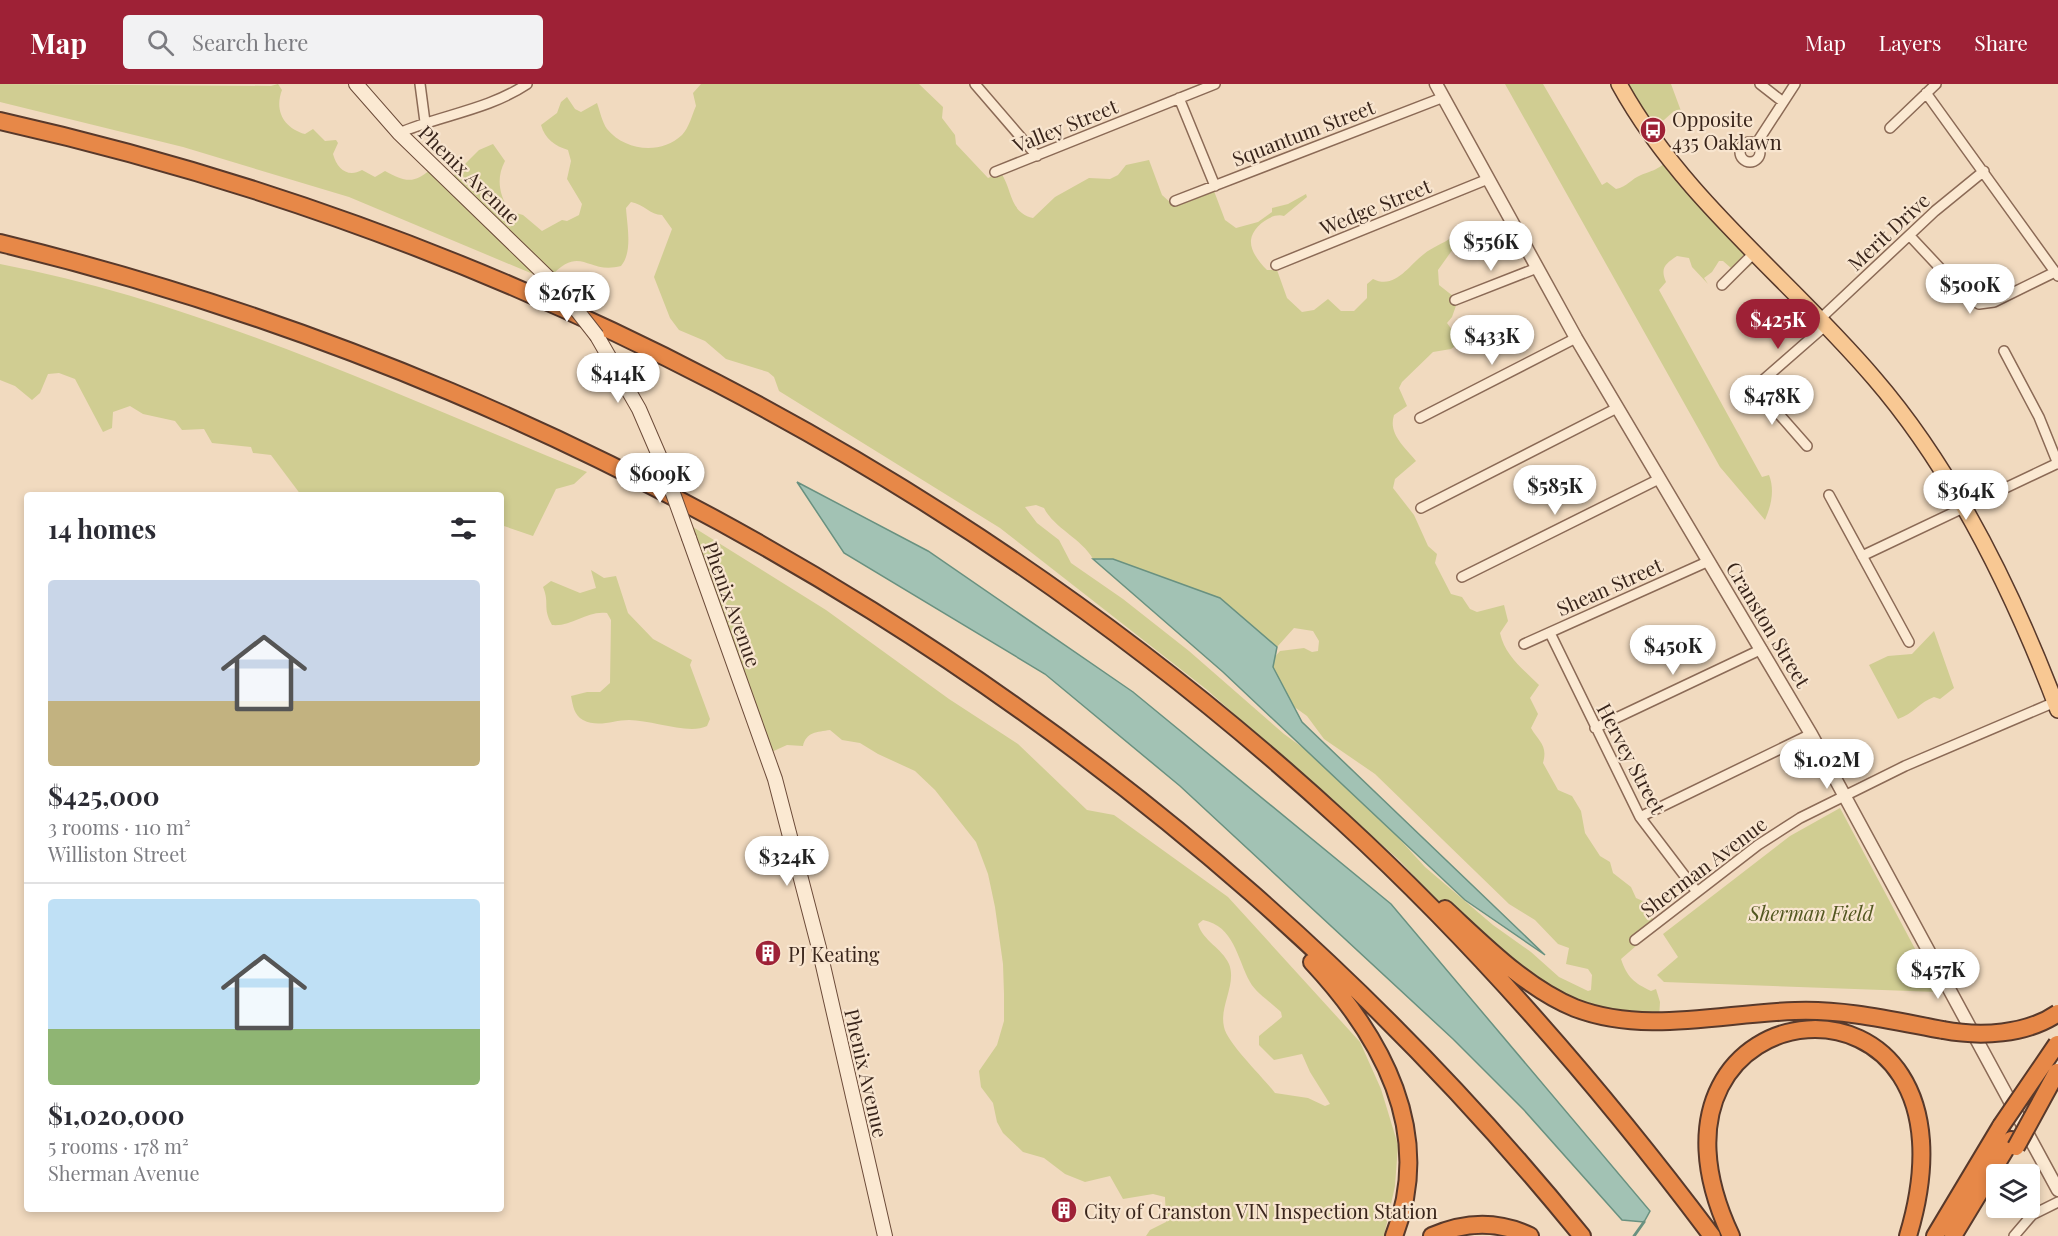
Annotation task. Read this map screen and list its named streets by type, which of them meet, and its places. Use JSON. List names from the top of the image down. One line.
{"streets":{"main road":["Phenix Avenue"],"street":["Valley Street","Squantum Street","Wedge Street","Merit Drive","Shean Street","Cranston Street","Hervey Street","Sherman Avenue"]},"crossings":[["Squantum Street","Cranston Street"],["Wedge Street","Cranston Street"],["Shean Street","Cranston Street"],["Shean Street","Hervey Street"],["Cranston Street","Sherman Avenue"],["Hervey Street","Sherman Avenue"]],"parks":["Sherman Field"],"places":{"bus stop":["Opposite 435 Oaklawn"],"building":["PJ Keating","City of Cranston VIN Inspection Station"]},"page":{"header":"Map","search":"Search here","nav":["Map","Layers","Share"],"price":["$556K","$500K","$267K","$425K","$433K","$414K","$478K","$609K","$585K","$364K","$450K","$1.02M","$324K","$457K"],"heading":"14 homes","list":[{"name":"$425,000","note":"3 rooms · 110 m² · Williston Street"},{"name":"$1,020,000","note":"5 rooms · 178 m² · Sherman Avenue"}]}}
